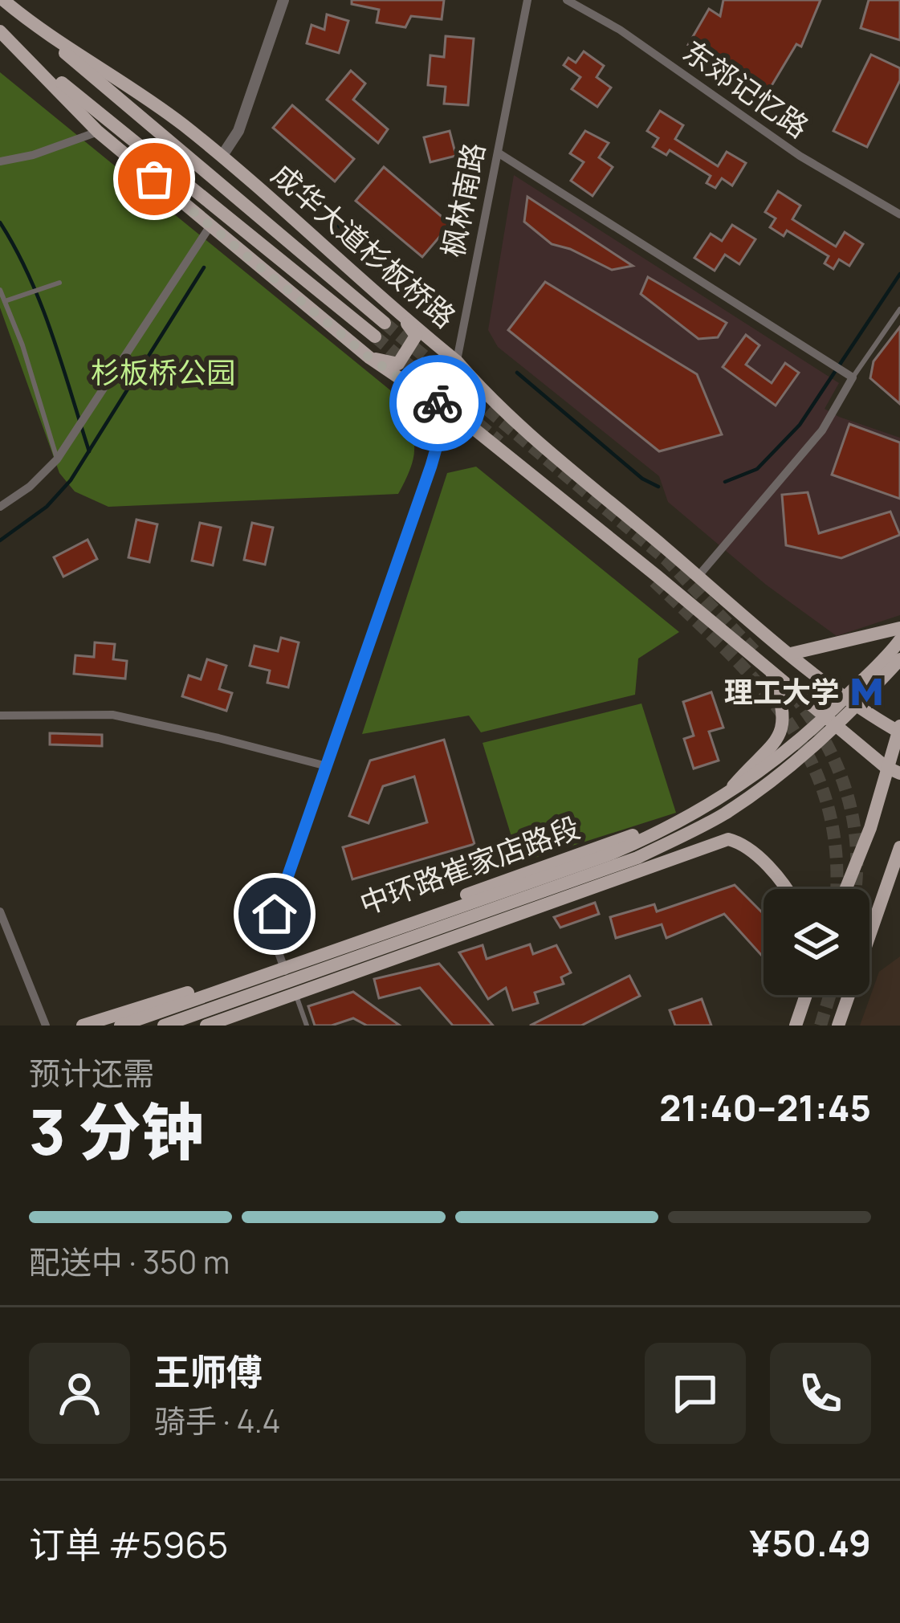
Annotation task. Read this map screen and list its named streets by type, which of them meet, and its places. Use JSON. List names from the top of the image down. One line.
{"streets":{"main road":["成华大道杉板桥路","中环路崔家店路段"],"street":["东郊记忆路","枫林南路"]},"crossings":[["枫林南路","成华大道杉板桥路"],["枫林南路","中环路崔家店路段"]],"parks":["杉板桥公园"],"places":{"metro station":["理工大学"]},"page":{"heading":["3 分钟","预计还需","21:40–21:45"],"panel":["王师傅","骑手 · 4.4","订单 #5965","¥50.49"],"bar":"配送中 · 350 m"}}
